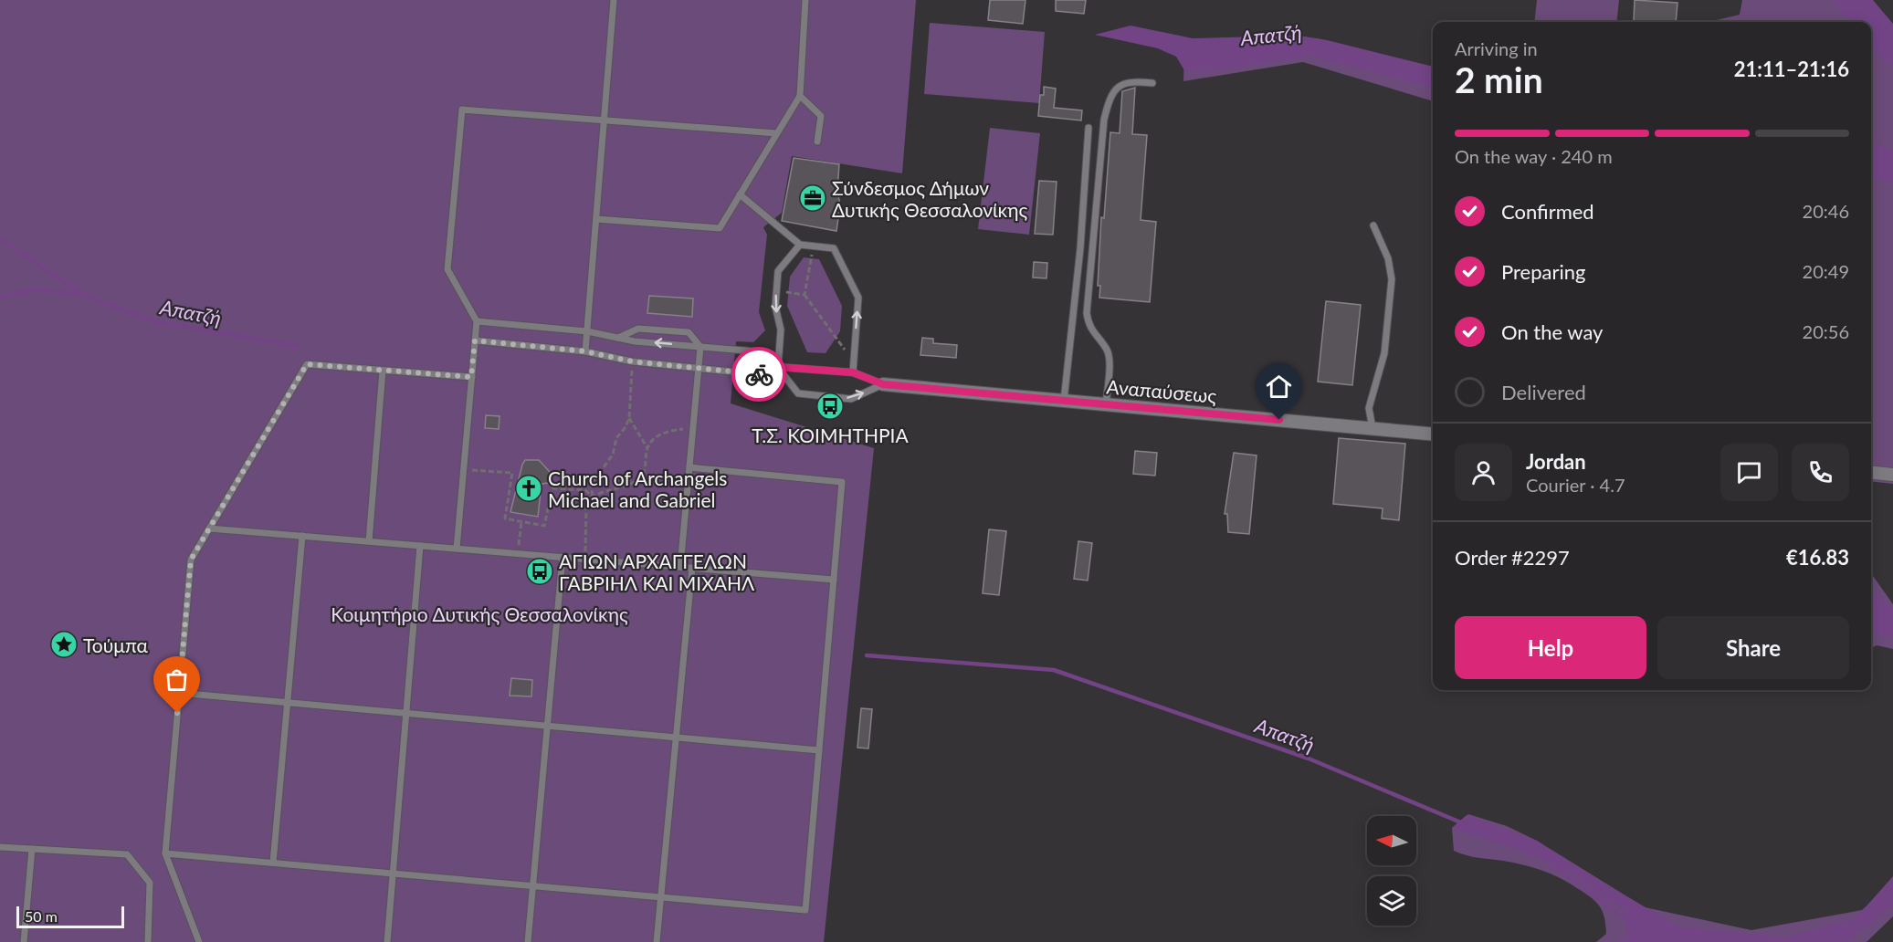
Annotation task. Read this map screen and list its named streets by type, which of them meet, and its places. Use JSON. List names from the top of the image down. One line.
{"streets":{"street":["Αναπαύσεως"]},"water":["Απατζή"],"parks":["Κοιμητήριο Δυτικής Θεσσαλονίκης"],"places":{"office":["Σύνδεσμος Δήμων Δυτικής Θεσσαλονίκης"],"bus stop":["Τ.Σ. ΚΟΙΜΗΤΗΡΙΑ","ΑΓΙΩΝ ΑΡΧΑΓΓΕΛΩΝ ΓΑΒΡΙΗΛ ΚΑΙ ΜΙΧΑΗΛ"],"church":["Church of Archangels Michael and Gabriel"],"place":["Τούμπα"]},"scale_bar":"50 m","north":"left","page":{"heading":["2 min","Arriving in","21:11–21:16"],"panel":["Jordan","Courier · 4.7","Order #2297","€16.83"],"bar":"On the way · 240 m","list":[["Confirmed","20:46"],["Preparing","20:49"],["On the way","20:56"],"Delivered"],"buttons":["Help","Share"],"scale":"50 m"}}
